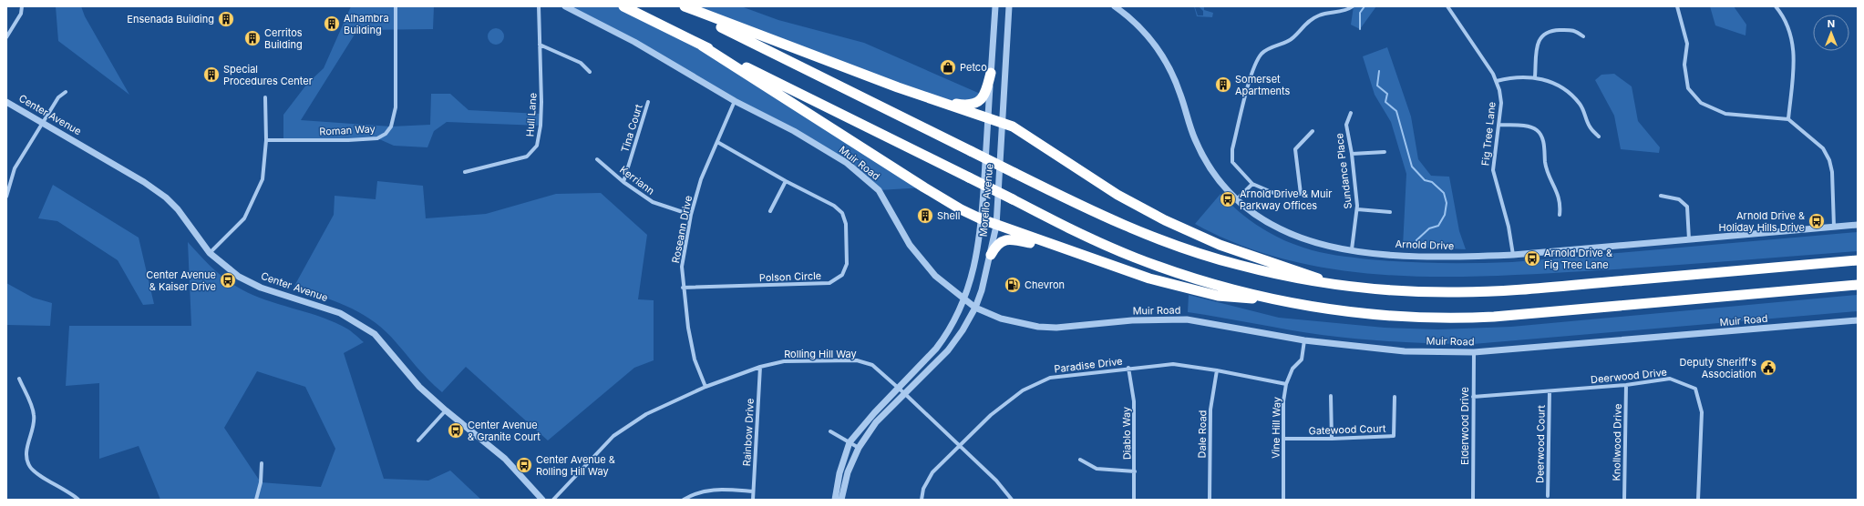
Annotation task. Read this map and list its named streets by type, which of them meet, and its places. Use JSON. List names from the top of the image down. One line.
{"streets":{"street":["Center Avenue","Hull Lane","Tina Court","Roman Way","Fig Tree Lane","Muir Road","Sundance Place","Kerriann","Morello Avenue","Roseann Drive","Arnold Drive","Polson Circle","Rolling Hill Way","Paradise Drive","Deerwood Drive","Elderwood Drive","Vine Hill Way","Gatewood Court","Rainbow Drive","Diablo Way","Dale Road","Knollwood Drive","Deerwood Court"]},"crossings":[["Tina Court","Kerriann"],["Fig Tree Lane","Arnold Drive"],["Muir Road","Morello Avenue"],["Muir Road","Roseann Drive"],["Muir Road","Elderwood Drive"],["Muir Road","Vine Hill Way"],["Sundance Place","Arnold Drive"],["Kerriann","Roseann Drive"],["Morello Avenue","Rolling Hill Way"],["Roseann Drive","Polson Circle"],["Roseann Drive","Rolling Hill Way"],["Rolling Hill Way","Paradise Drive"],["Rolling Hill Way","Rainbow Drive"],["Paradise Drive","Vine Hill Way"],["Paradise Drive","Diablo Way"],["Paradise Drive","Dale Road"],["Deerwood Drive","Elderwood Drive"],["Deerwood Drive","Knollwood Drive"],["Deerwood Drive","Deerwood Court"],["Vine Hill Way","Gatewood Court"]],"places":{"building":["Ensenada Building","Alhambra Building","Cerritos Building","Special Procedures Center","Somerset Apartments","Shell"],"shop":["Petco"],"bus stop":["Arnold Drive & Muir Parkway Offices","Arnold Drive & Holiday Hills Drive","Arnold Drive & Fig Tree Lane","Center Avenue & Kaiser Drive","Center Avenue & Granite Court","Center Avenue & Rolling Hill Way"],"fuel station":["Chevron"],"public building":["Deputy Sheriff's Association"]},"north":"top"}
